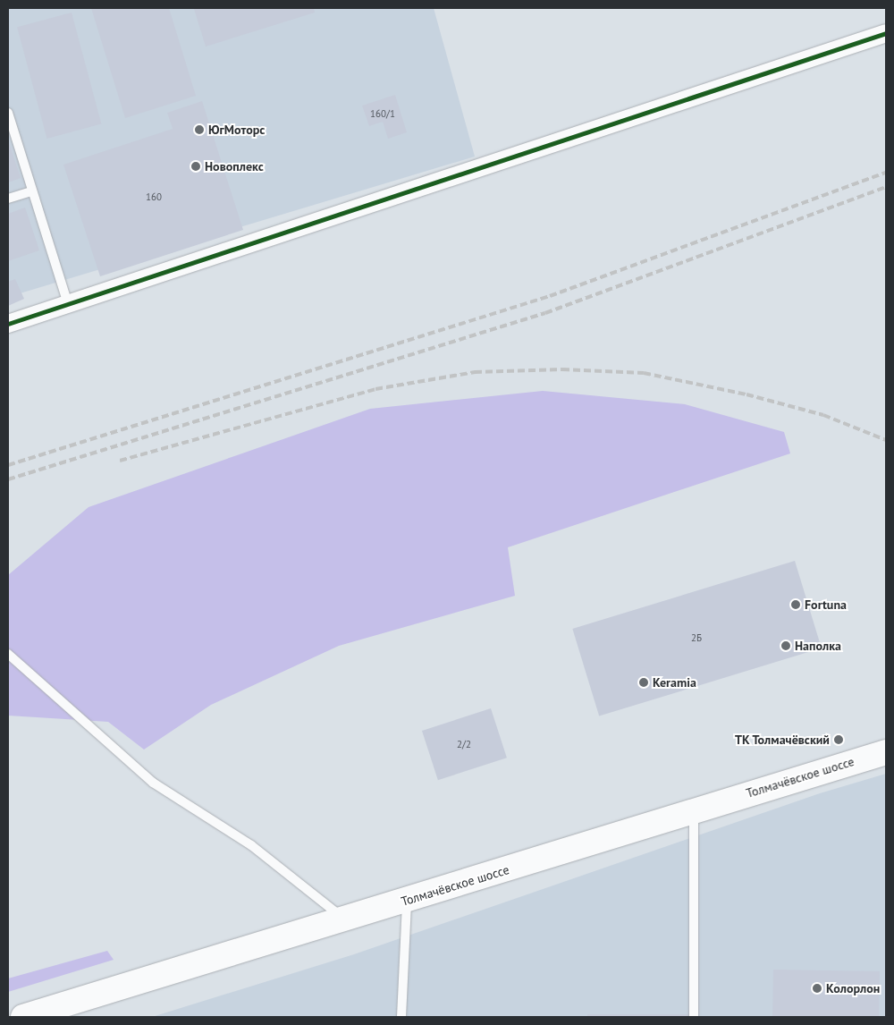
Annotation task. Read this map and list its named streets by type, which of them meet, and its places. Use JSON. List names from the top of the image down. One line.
{"streets":{"main road":["Толмачёвское шоссе"]},"places":["ЮгМоторс","Новоплекс","Fortuna","Наполка","Keramia","ТК Толмачёвский","Колорлон"],"house_numbers":["160/1","160","2Б","2/2"]}
